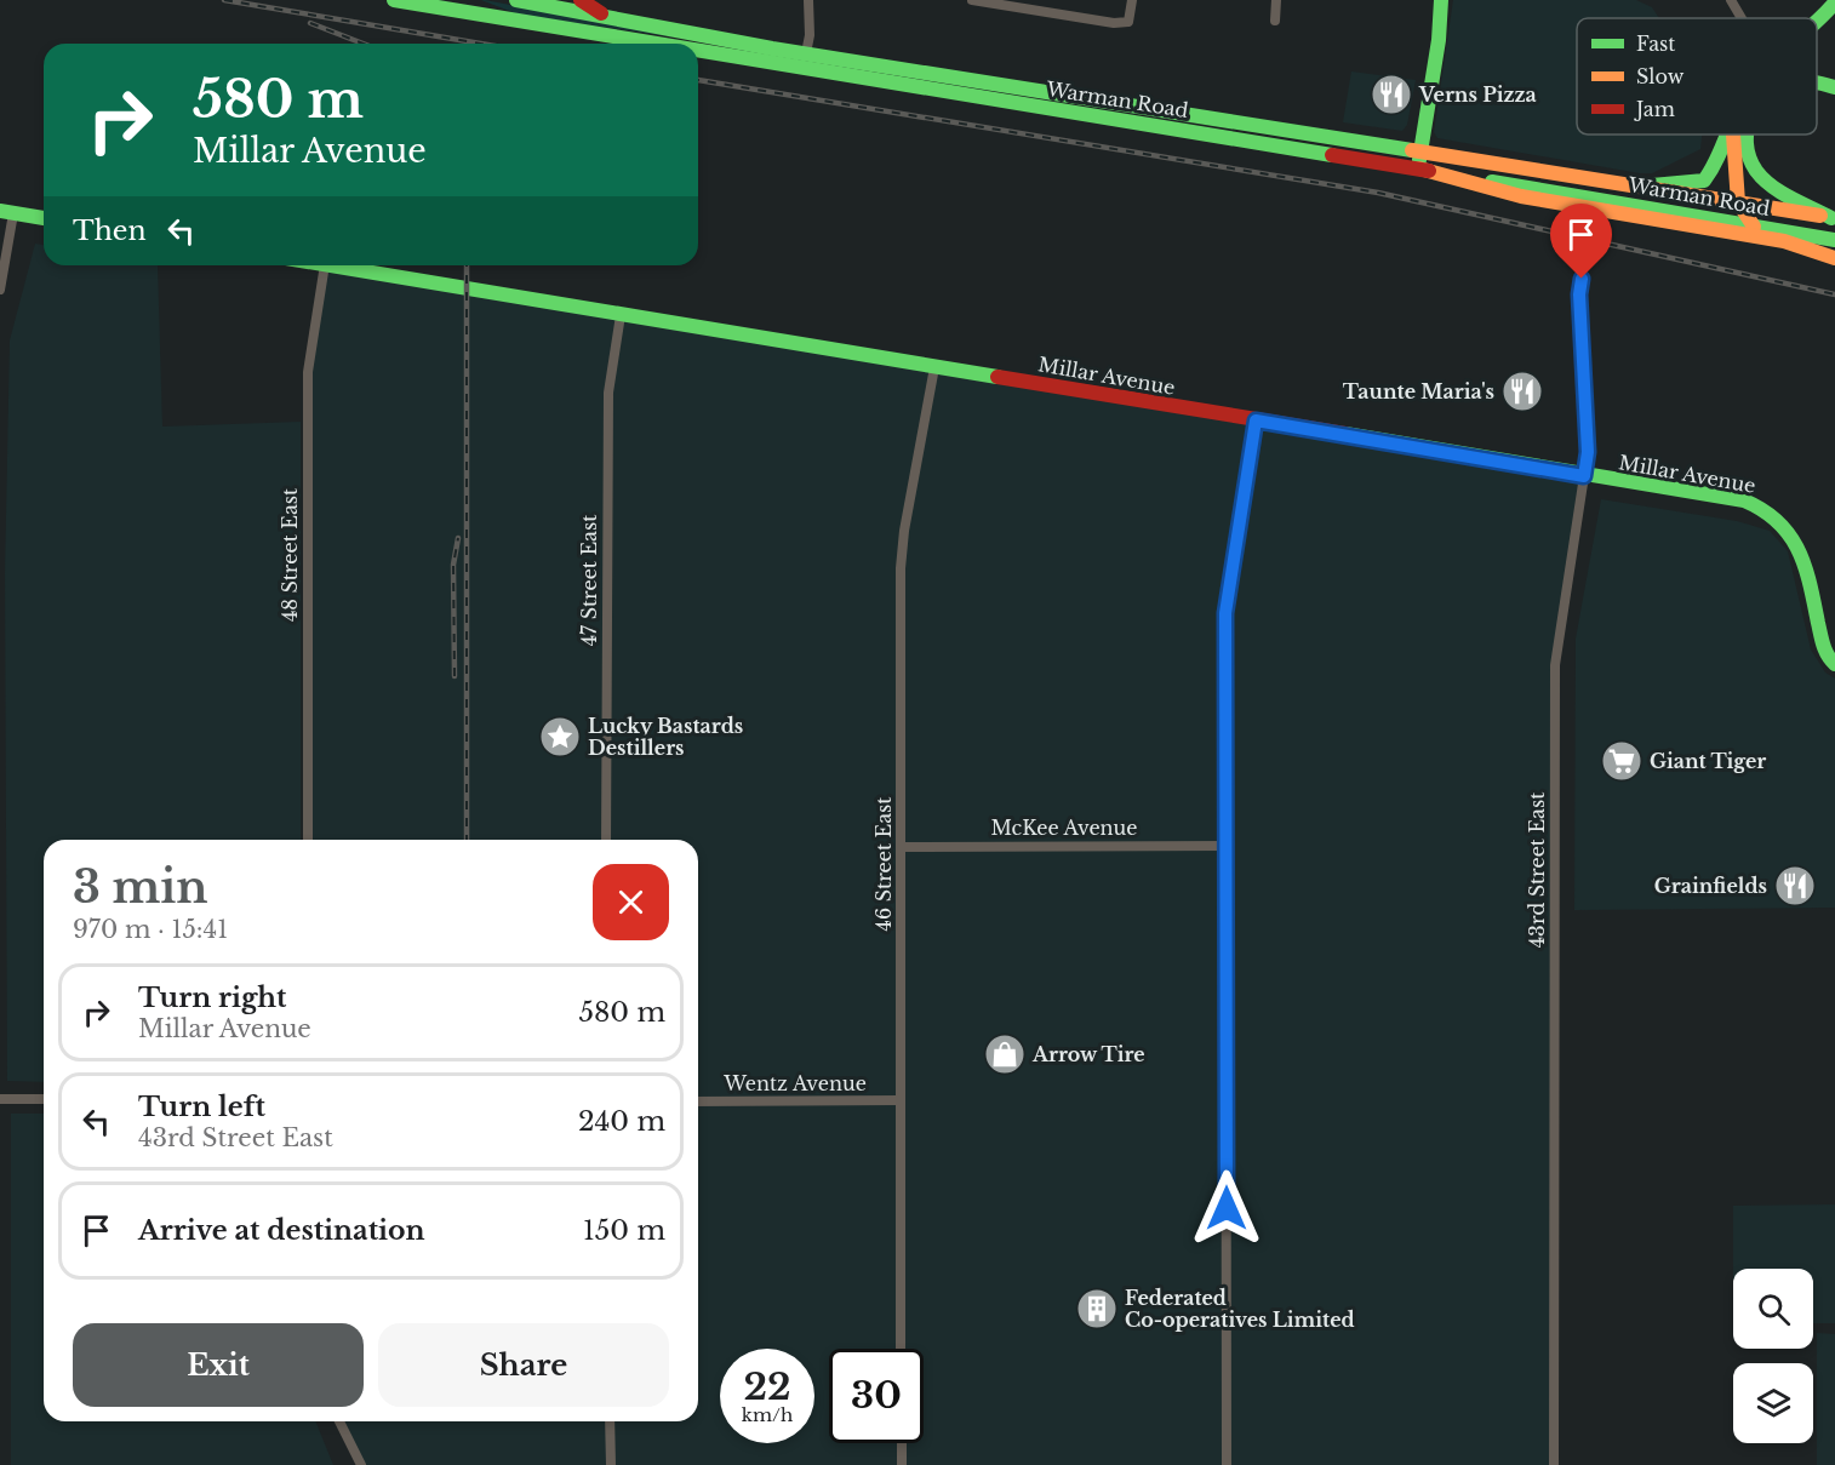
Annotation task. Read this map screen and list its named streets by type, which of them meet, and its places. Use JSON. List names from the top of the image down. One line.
{"streets":{"main road":["Warman Road","Millar Avenue"],"street":["48 Street East","47 Street East","McKee Avenue","46 Street East","43rd Street East","Wentz Avenue"]},"crossings":[["Millar Avenue","47 Street East"],["Millar Avenue","46 Street East"],["Millar Avenue","43rd Street East"],["McKee Avenue","46 Street East"],["46 Street East","Wentz Avenue"]],"places":{"restaurant":["Verns Pizza","Taunte Maria's","Grainfields"],"place":["Lucky Bastards Destillers"],"supermarket":["Giant Tiger"],"shop":["Arrow Tire"],"building":["Federated Co-operatives Limited"]},"legend":["Fast","Slow","Jam"],"page":{"turn":["580 m","Millar Avenue"],"then":"Then","heading":["3 min","970 m · 15:41"],"list":[{"name":"Turn right","note":"Millar Avenue","value":"580 m"},{"name":"Turn left","note":"43rd Street East","value":"240 m"},{"name":"Arrive at destination","value":"150 m"}],"buttons":["Exit","Share"],"speed":"22 km/h","limit":"30"}}
